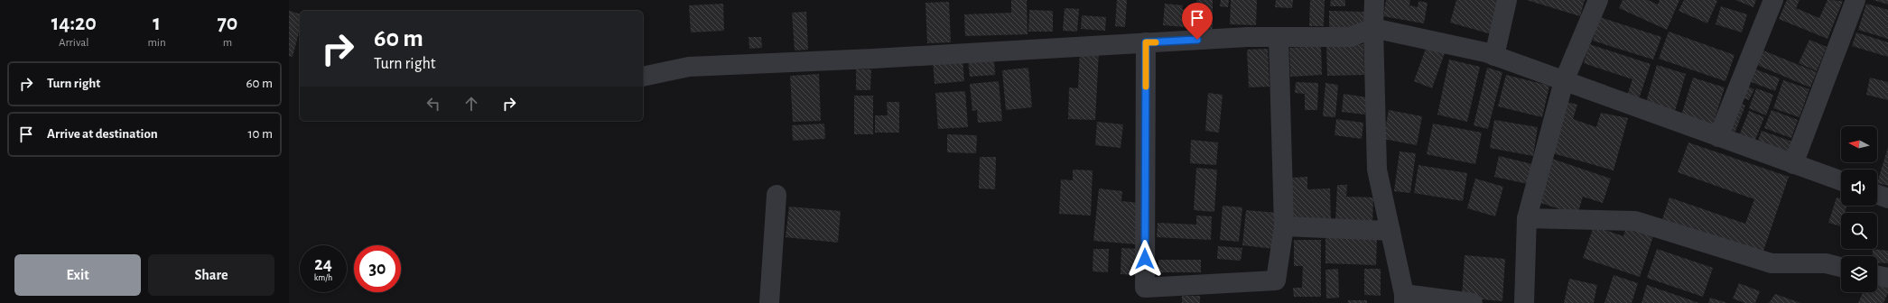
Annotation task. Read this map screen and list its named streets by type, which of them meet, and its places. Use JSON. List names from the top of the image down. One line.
{"north":"left","page":{"eta":["14:20","Arrival","1","min","70","m"],"turn":["60 m","Turn right"],"list":[{"name":"Turn right","value":"60 m"},{"name":"Arrive at destination","value":"10 m"}],"speed":"24 km/h","limit":"30","buttons":["Exit","Share"]}}
